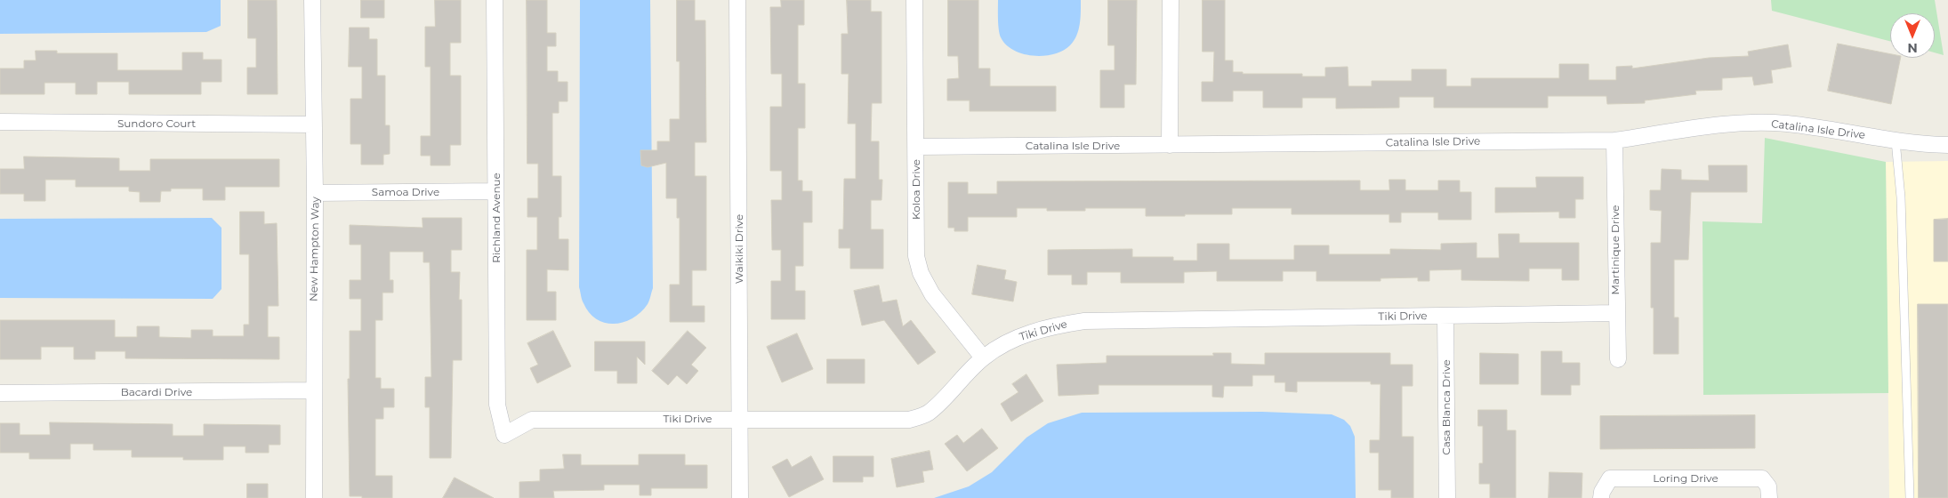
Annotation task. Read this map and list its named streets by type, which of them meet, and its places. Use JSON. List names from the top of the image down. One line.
{"streets":{"street":["Sundoro Court","Catalina Isle Drive","Koloa Drive","Samoa Drive","Richland Avenue","New Hampton Way","Waikiki Drive","Martinique Drive","Tiki Drive","Bacardi Drive","Casa Blanca Drive","Loring Drive"]},"crossings":[["Sundoro Court","New Hampton Way"],["Catalina Isle Drive","Koloa Drive"],["Catalina Isle Drive","Martinique Drive"],["Koloa Drive","Tiki Drive"],["Samoa Drive","Richland Avenue"],["Samoa Drive","New Hampton Way"],["Richland Avenue","Tiki Drive"],["New Hampton Way","Bacardi Drive"],["Waikiki Drive","Tiki Drive"],["Martinique Drive","Tiki Drive"],["Tiki Drive","Casa Blanca Drive"]],"north":"bottom"}
